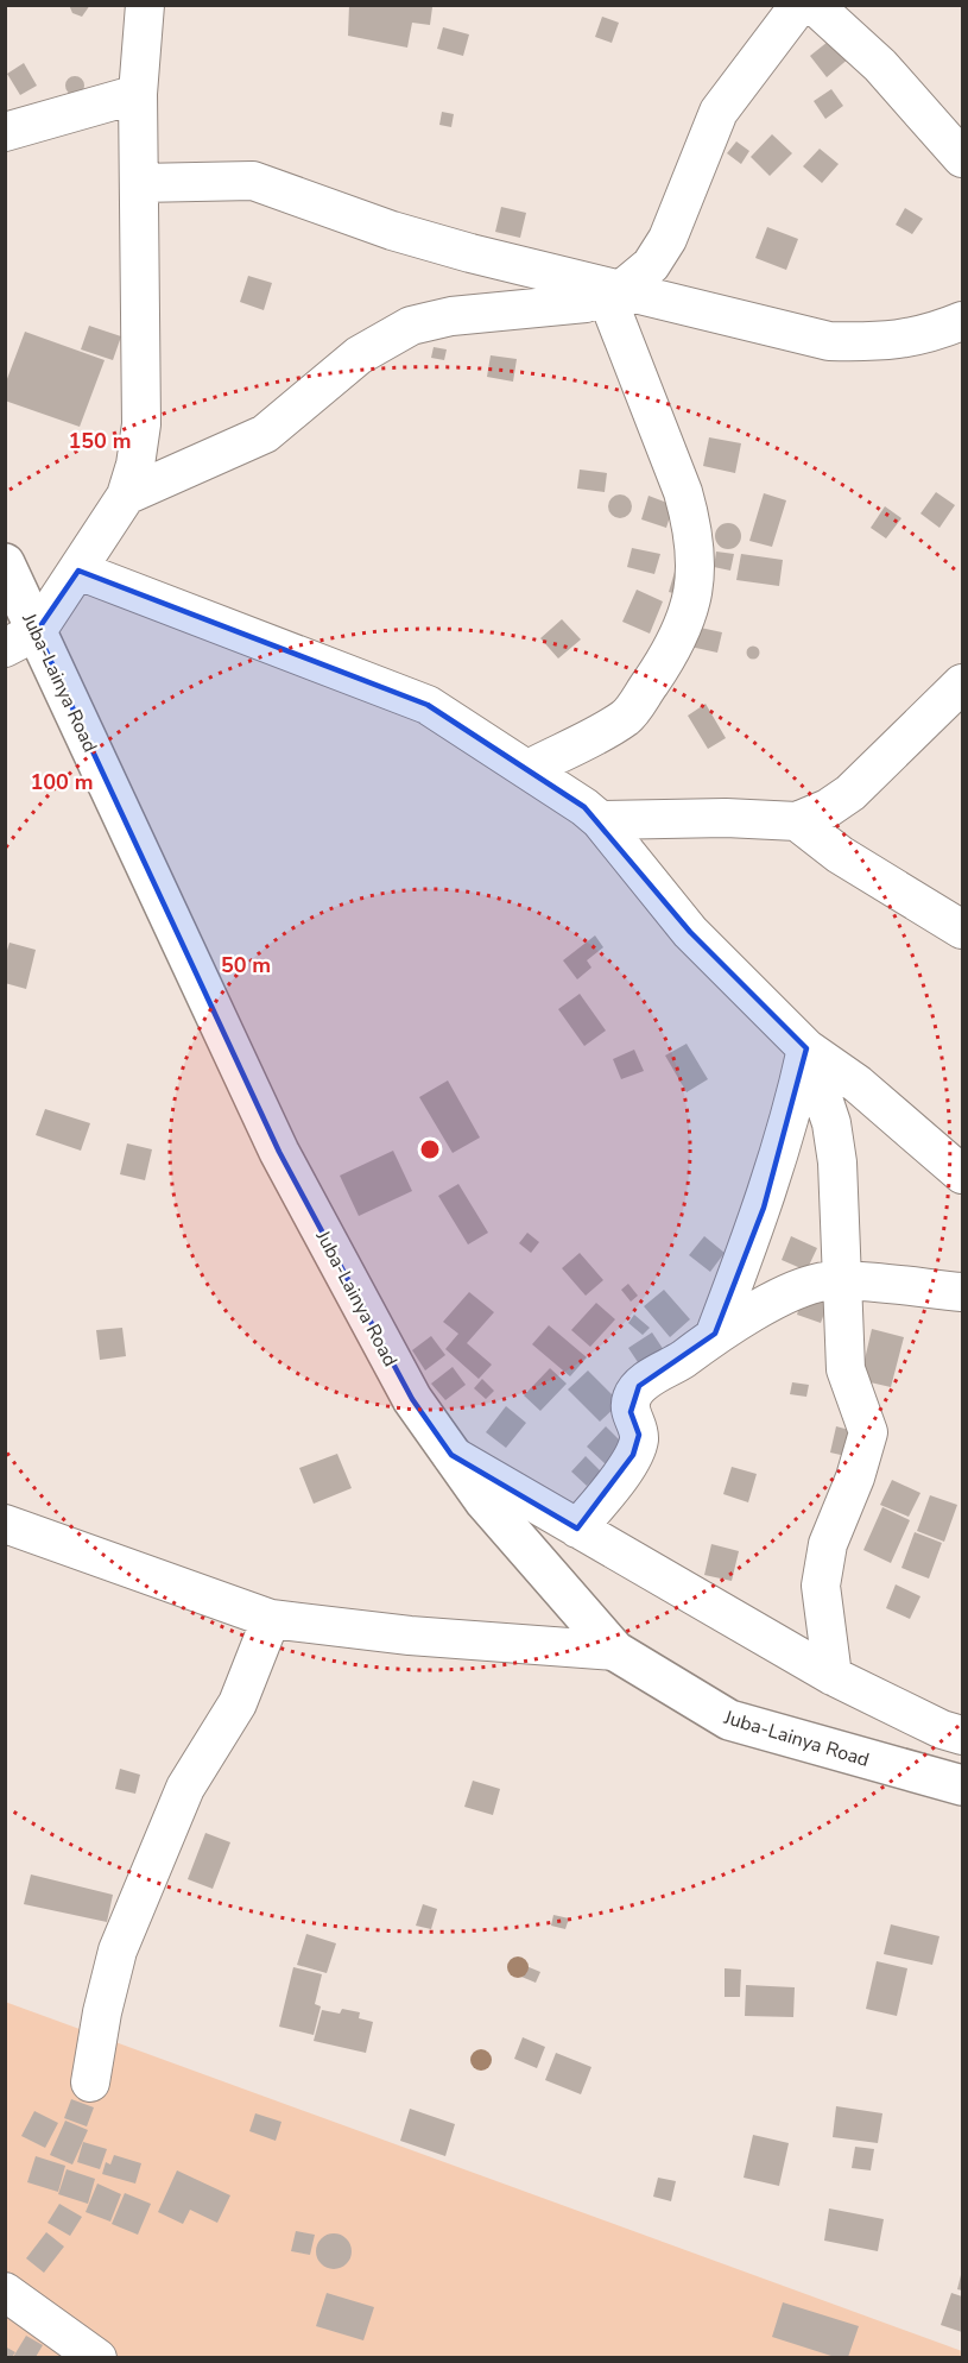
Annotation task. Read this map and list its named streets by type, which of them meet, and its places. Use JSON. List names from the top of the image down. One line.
{"streets":{"main road":["Juba-Lainya Road"]},"rings":["150 m","100 m","50 m"]}
